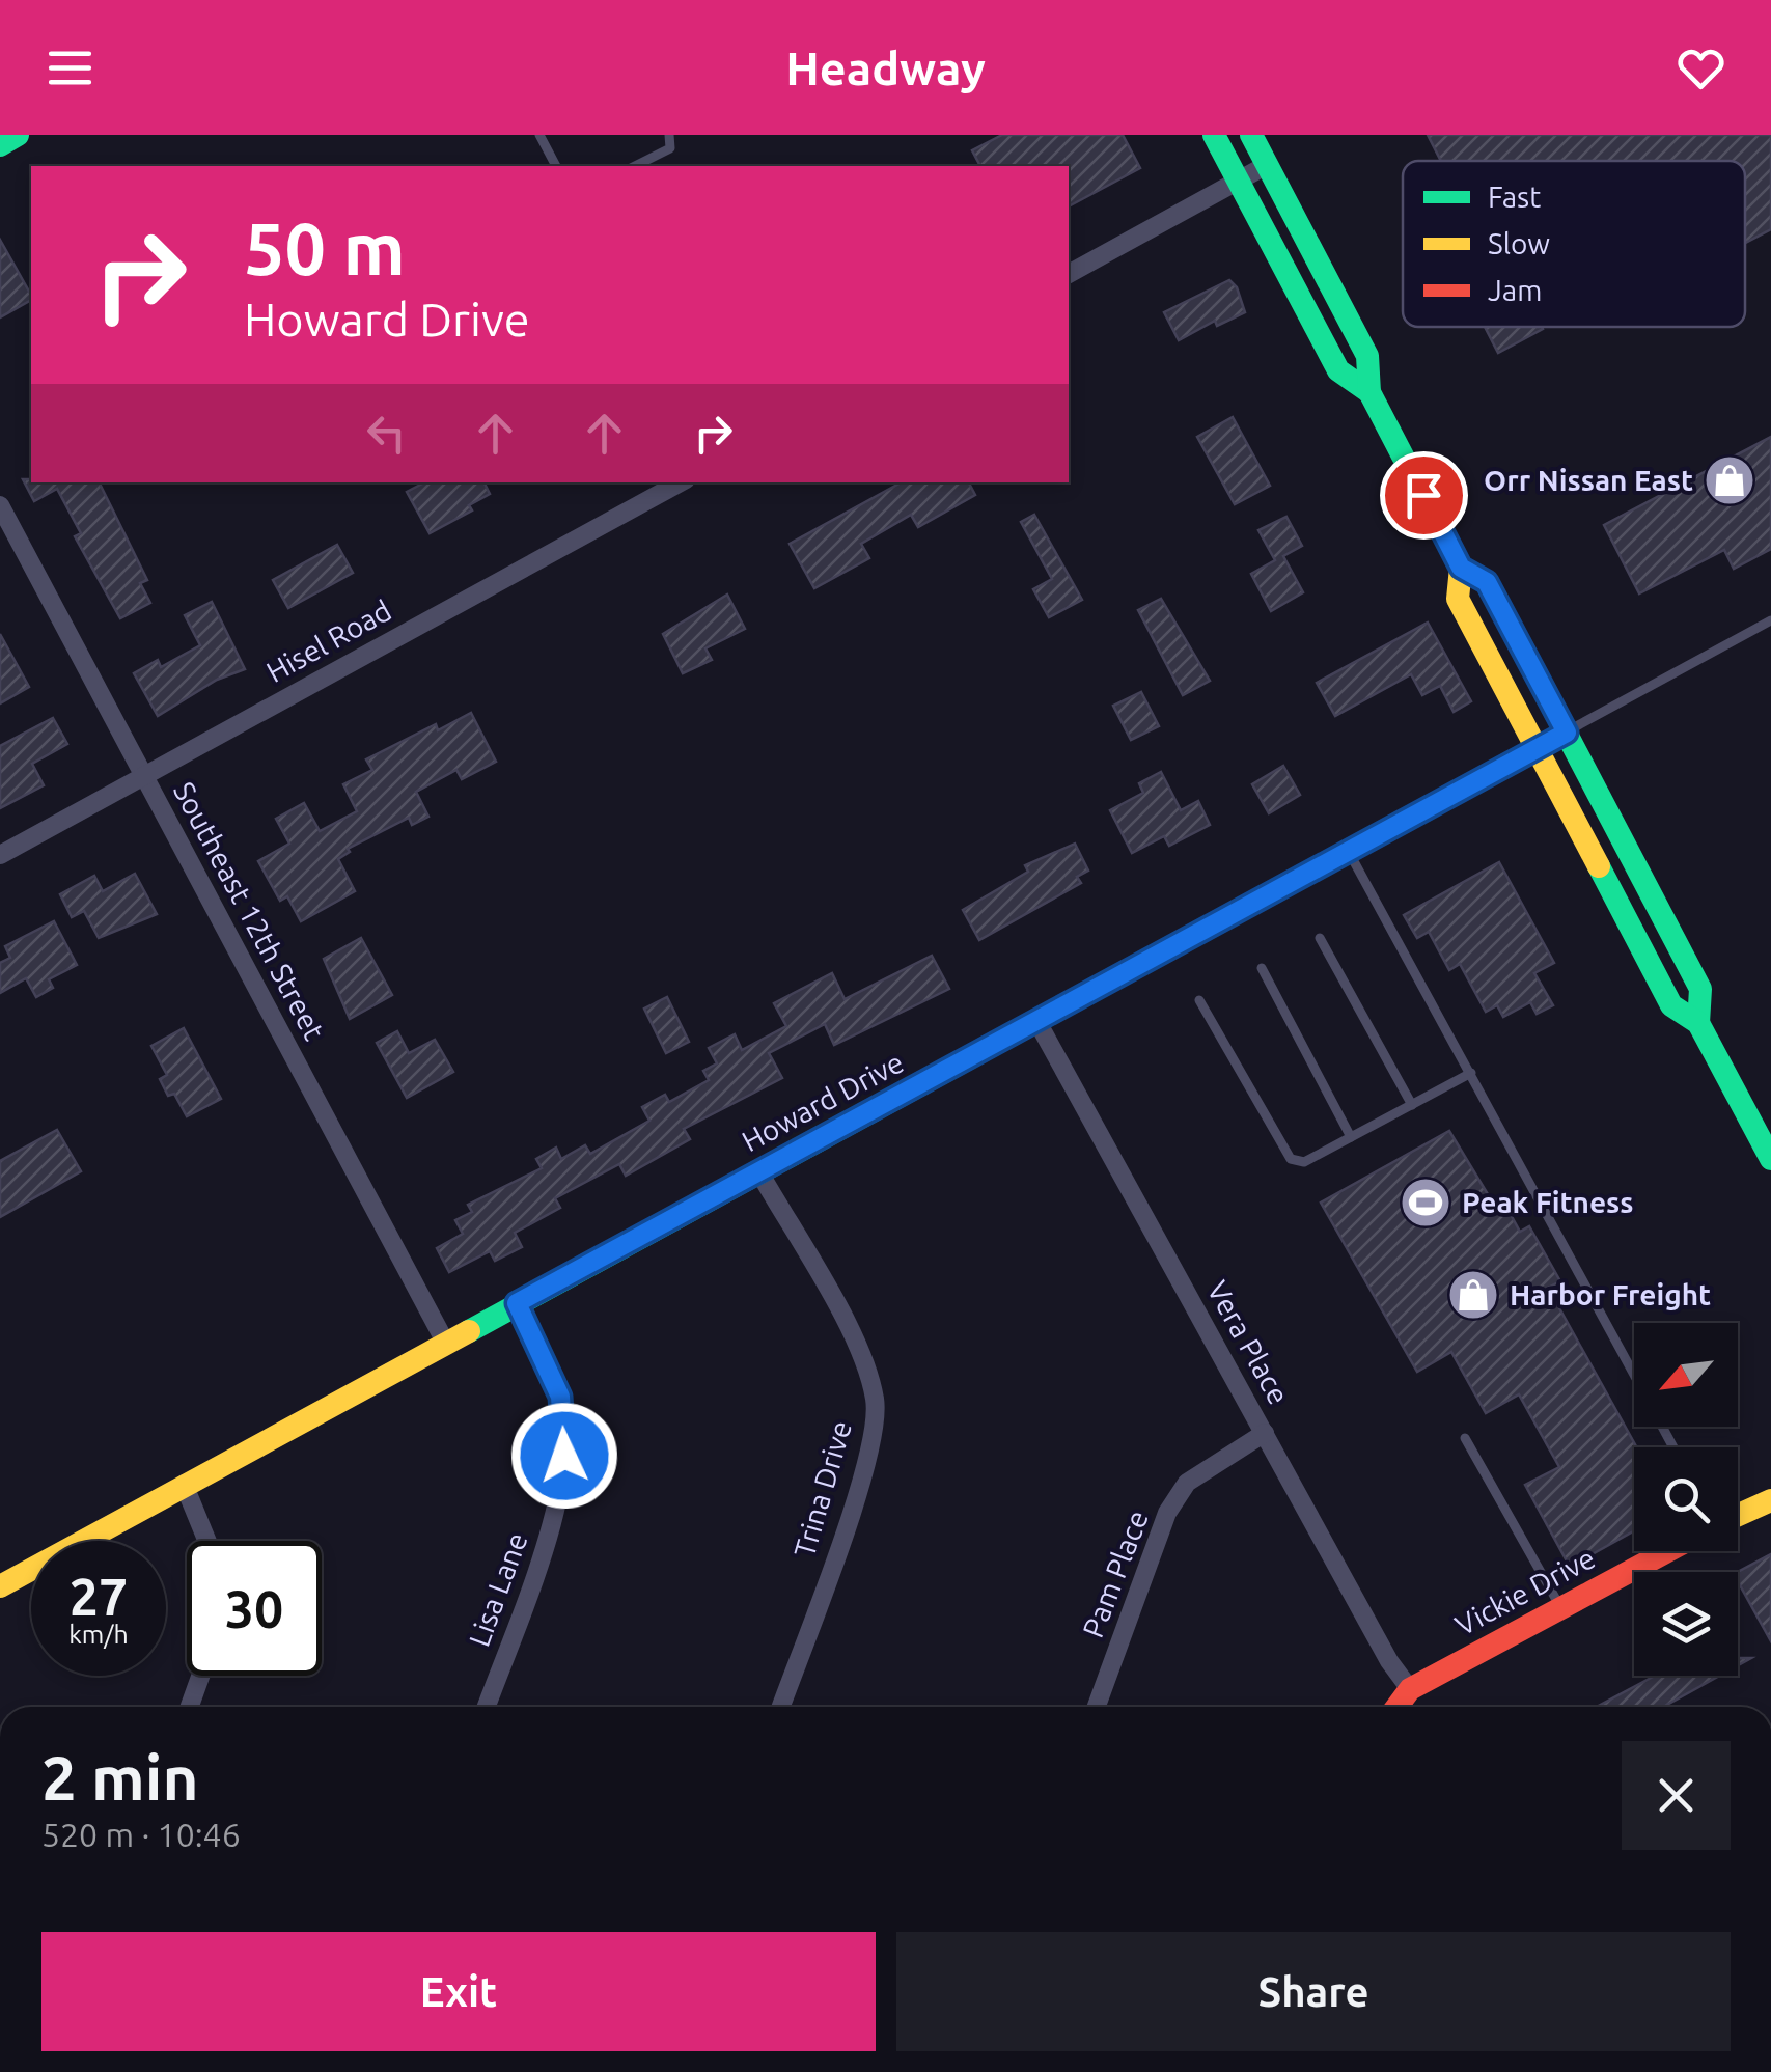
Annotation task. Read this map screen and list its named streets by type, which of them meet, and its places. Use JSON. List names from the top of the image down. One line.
{"streets":{"street":["Hisel Road","Southeast 12th Street","Howard Drive","Vera Place","Trina Drive","Pam Place","Lisa Lane","Vickie Drive"]},"crossings":[["Hisel Road","Southeast 12th Street"],["Southeast 12th Street","Howard Drive"],["Howard Drive","Vera Place"],["Howard Drive","Trina Drive"],["Howard Drive","Lisa Lane"],["Vera Place","Pam Place"],["Vera Place","Vickie Drive"]],"places":{"shop":["Orr Nissan East","Harbor Freight"],"sports":["Peak Fitness"]},"legend":["Fast","Slow","Jam"],"north":"bottom left","page":{"header":"Headway","turn":["50 m","Howard Drive"],"speed":"27 km/h","limit":"30","heading":["2 min","520 m · 10:46"],"buttons":["Exit","Share"]}}
